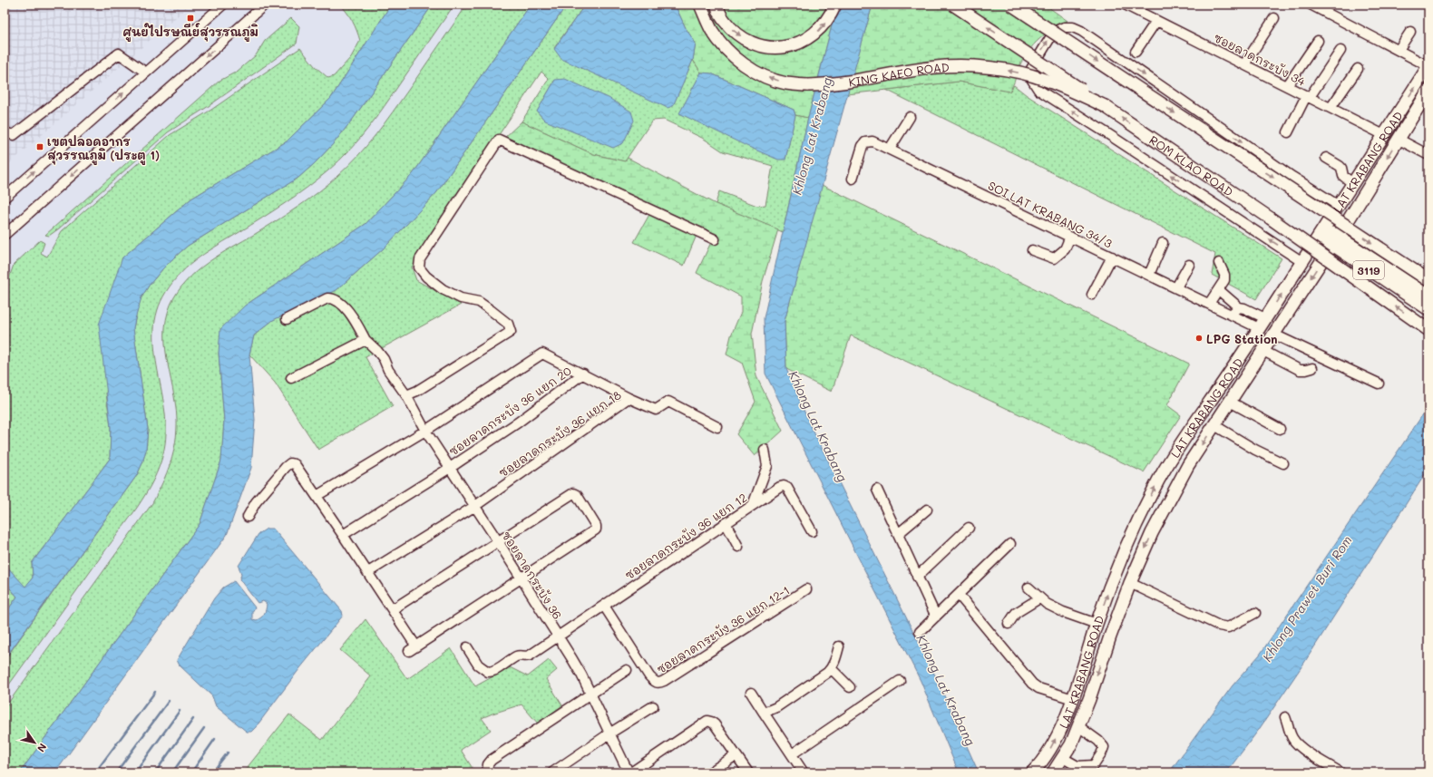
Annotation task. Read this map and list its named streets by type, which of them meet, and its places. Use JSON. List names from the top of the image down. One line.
{"streets":{"main road":["KING KAEO ROAD","LAT KRABANG ROAD","ROM KLAO ROAD","3119"],"street":["ซอยลาดกระบัง 34","SOI LAT KRABANG 34/3","ซอยลาดกระบัง 36 แยก 20","ซอยลาดกระบัง 36 แยก 18","ซอยลาดกระบัง 36 แยก 12","ซอยลาดกระบัง 36","ซอยลาดกระบัง 36 แยก 12-1"]},"crossings":[["ซอยลาดกระบัง 34","LAT KRABANG ROAD"],["KING KAEO ROAD","ROM KLAO ROAD"],["LAT KRABANG ROAD","SOI LAT KRABANG 34/3"],["LAT KRABANG ROAD","3119"],["ซอยลาดกระบัง 36 แยก 20","ซอยลาดกระบัง 36"],["ซอยลาดกระบัง 36 แยก 18","ซอยลาดกระบัง 36"],["ซอยลาดกระบัง 36 แยก 12","ซอยลาดกระบัง 36"],["ซอยลาดกระบัง 36 แยก 12","ซอยลาดกระบัง 36 แยก 12-1"]],"one_way":["KING KAEO ROAD"],"water":["Khlong Lat Krabang","Khlong Prawet Buri Rom"],"places":{"transit":["ศูนย์ไปรษณีย์สุวรรณภูมิ","เขตปลอดอากร สุวรรณภูมิ (ประตู 1)"],"other":["LPG Station"]},"north":"bottom right"}
